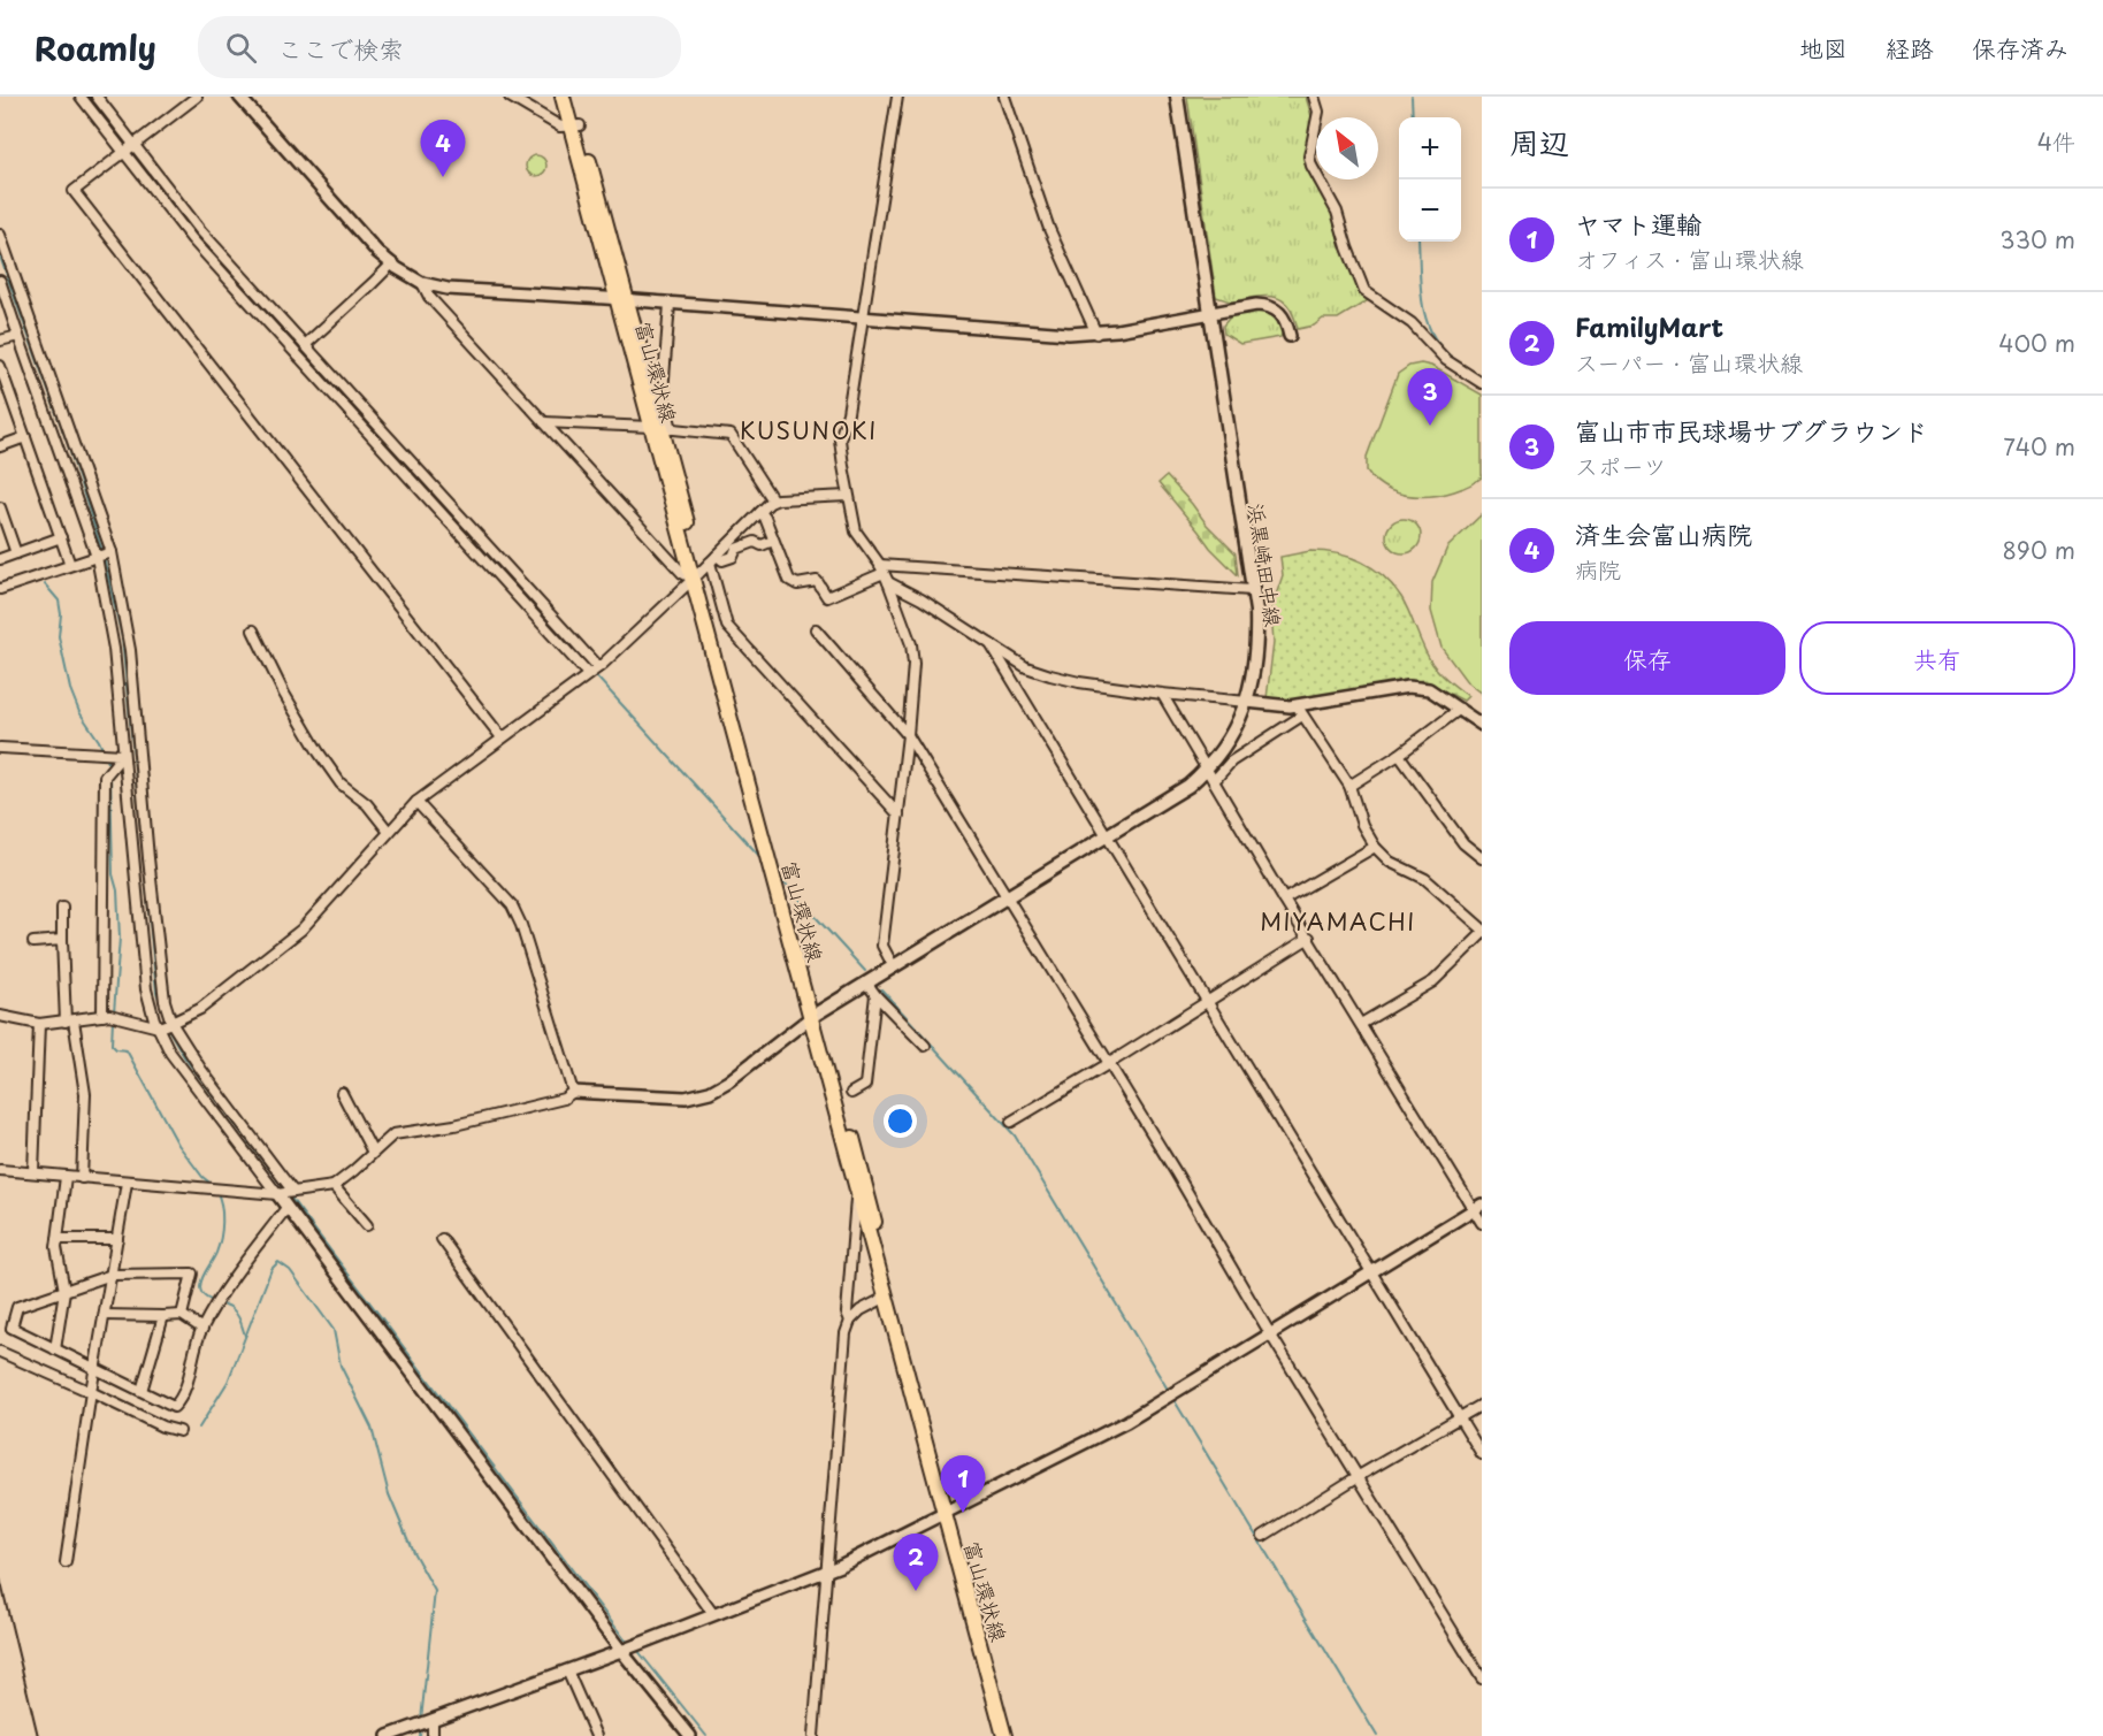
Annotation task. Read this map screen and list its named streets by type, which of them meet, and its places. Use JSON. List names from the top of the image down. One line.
{"streets":{"main road":["富山環状線","浜黒崎田中線"]},"crossings":[["富山環状線","浜黒崎田中線"]],"districts":["KUSUNOKI","MIYAMACHI"],"north":"top left","page":{"header":"Roamly","search":"ここで検索","nav":["地図","経路","保存済み"],"heading":["周辺","4件"],"map_buttons":["+","−"],"pins":["4","3","1","2"],"list":[{"mark":"1","name":"ヤマト運輸","note":"オフィス · 富山環状線","value":"330 m"},{"mark":"2","name":"FamilyMart","note":"スーパー · 富山環状線","value":"400 m"},{"mark":"3","name":"富山市市民球場サブグラウンド","note":"スポーツ","value":"740 m"},{"mark":"4","name":"済生会富山病院","note":"病院","value":"890 m"}],"buttons":["保存","共有"]}}
